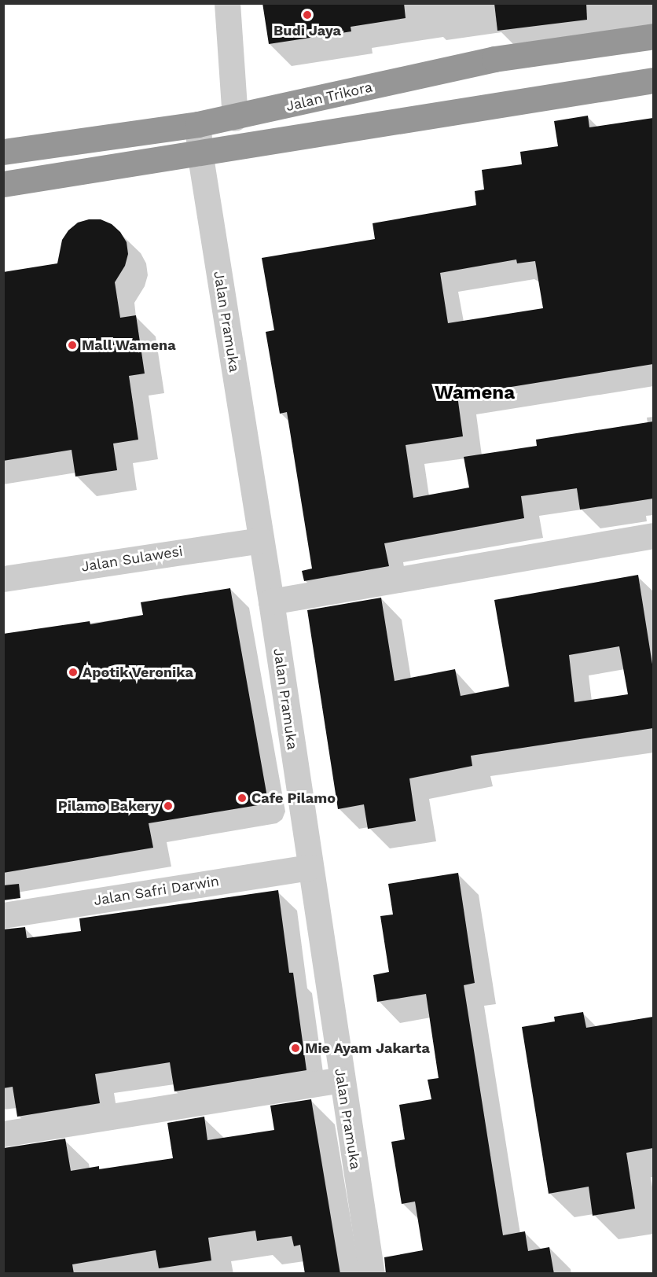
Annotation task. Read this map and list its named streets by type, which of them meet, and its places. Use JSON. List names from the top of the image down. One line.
{"streets":{"highway":["Jalan Trikora"],"street":["Jalan Pramuka","Jalan Sulawesi","Jalan Safri Darwin"]},"crossings":[["Jalan Trikora","Jalan Pramuka"],["Jalan Pramuka","Jalan Sulawesi"],["Jalan Pramuka","Jalan Safri Darwin"]],"districts":["Wamena"],"places":["Budi Jaya","Mall Wamena","Apotik Veronika","Cafe Pilamo","Pilamo Bakery","Mie Ayam Jakarta"]}
